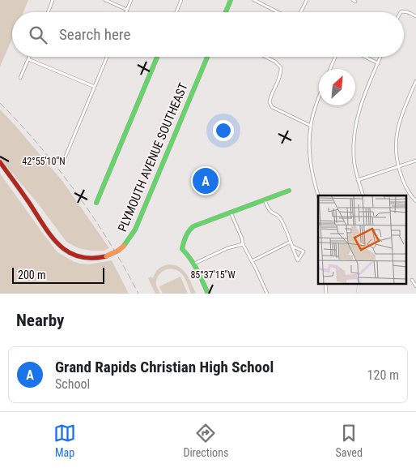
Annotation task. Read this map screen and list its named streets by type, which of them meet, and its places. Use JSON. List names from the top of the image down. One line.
{"streets":{"main road":["PLYMOUTH AVENUE SOUTHEAST"]},"scale_bar":"200 m","north":"top right","page":{"search":"Search here","pins":"A","scale":"200 m","heading":"Nearby","list":[{"mark":"A","name":"Grand Rapids Christian High School","note":"School","value":"120 m"}],"nav":["Map","Directions","Saved"]},"coordinates":["42°55'10\"N","85°37'15\"W"]}
